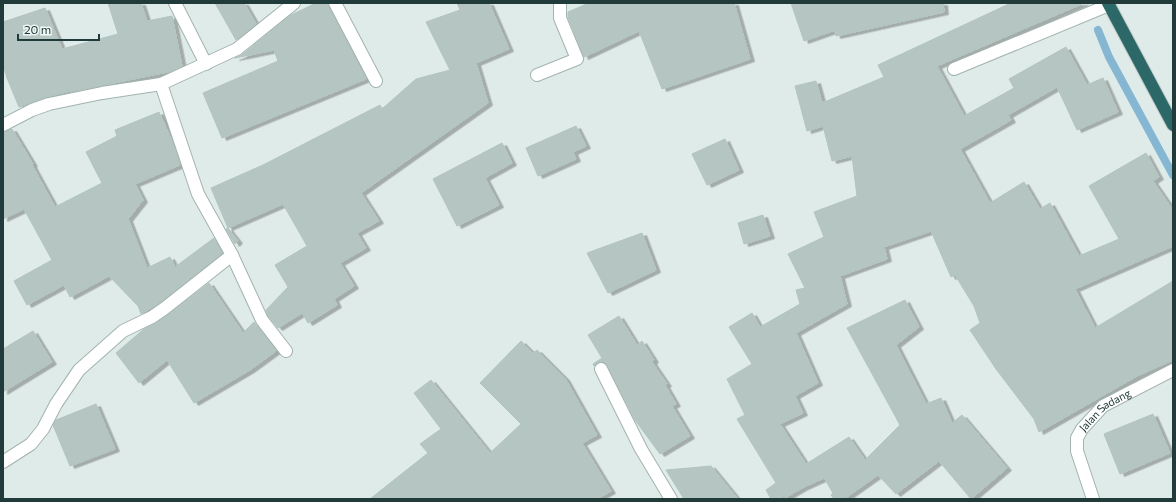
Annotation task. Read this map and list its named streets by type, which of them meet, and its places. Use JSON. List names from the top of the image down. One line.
{"streets":{"street":["Jalan Sadang"]},"scale_bar":"20 m"}
